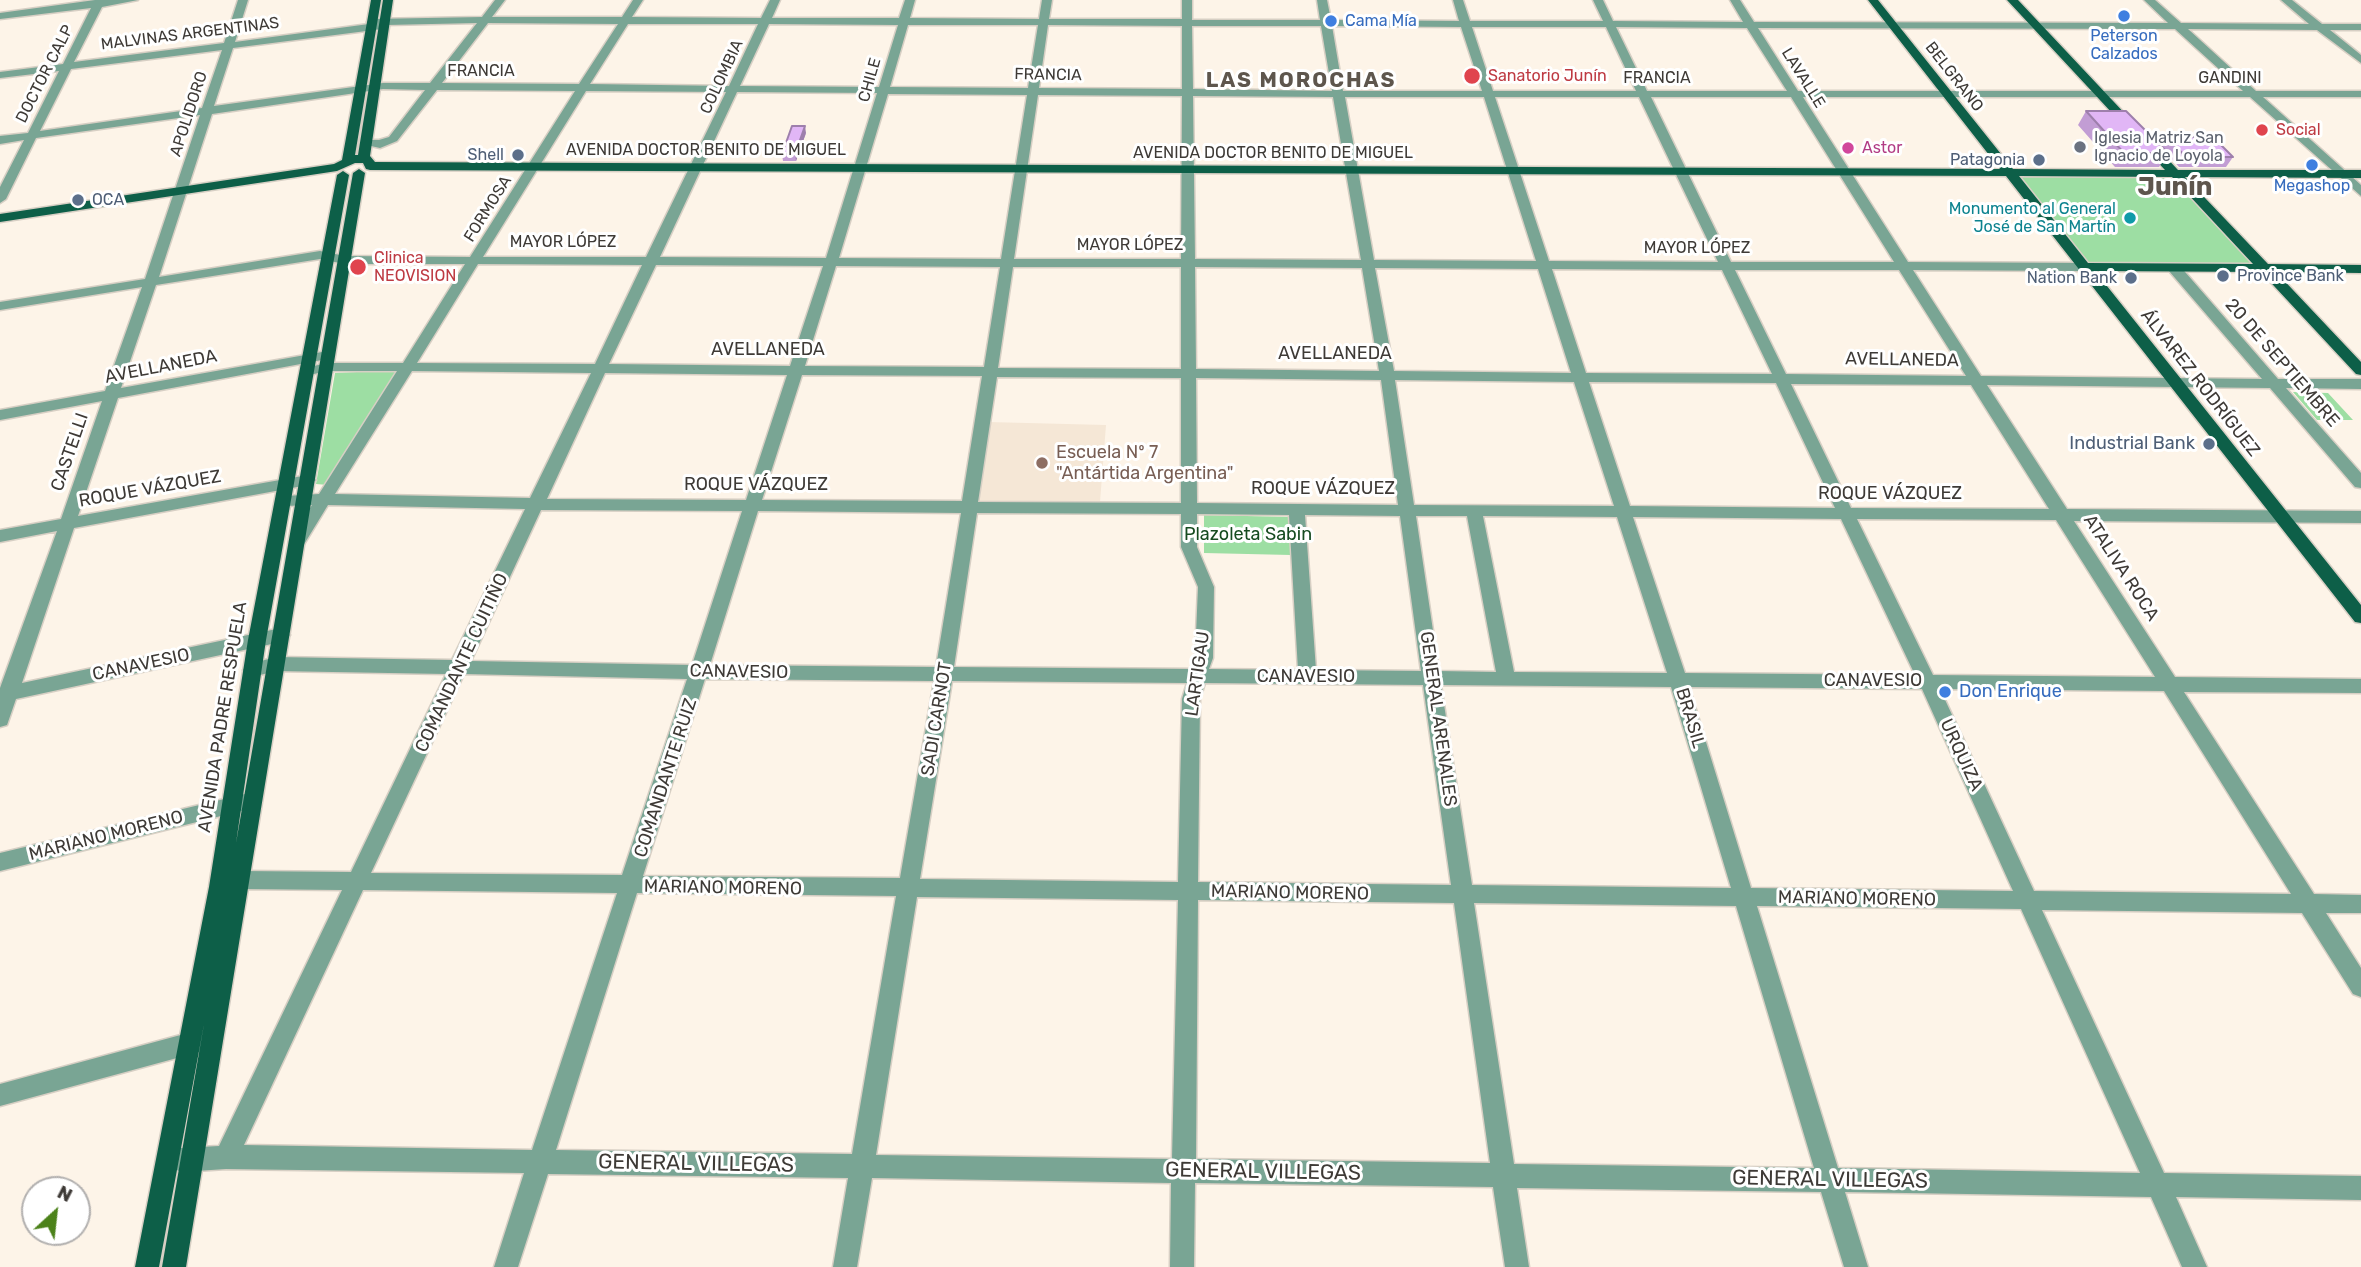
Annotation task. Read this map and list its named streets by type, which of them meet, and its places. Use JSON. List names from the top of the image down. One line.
{"streets":{"main road":["BELGRANO","AVENIDA DOCTOR BENITO DE MIGUEL","MAYOR LÓPEZ","ÁLVAREZ RODRÍGUEZ","AVENIDA PADRE RESPUELA"],"street":["MALVINAS ARGENTINAS","FRANCIA","DOCTOR CALP","COLOMBIA","LAVALLE","GANDINI","CHILE","APOLIDORO","FORMOSA","AVELLANEDA","20 DE SEPTIEMBRE","CASTELLI","ROQUE VÁZQUEZ","ATALIVA ROCA","COMANDANTE CUITIÑO","CANAVESIO","LARTIGAU","BRASIL","SADI CARNOT","GENERAL ARENALES","URQUIZA","COMANDANTE RUIZ","MARIANO MORENO","GENERAL VILLEGAS"]},"crossings":[["MALVINAS ARGENTINAS","DOCTOR CALP"],["MALVINAS ARGENTINAS","COLOMBIA"],["MALVINAS ARGENTINAS","BELGRANO"],["MALVINAS ARGENTINAS","LAVALLE"],["MALVINAS ARGENTINAS","CHILE"],["MALVINAS ARGENTINAS","APOLIDORO"],["MALVINAS ARGENTINAS","FORMOSA"],["MALVINAS ARGENTINAS","LARTIGAU"],["MALVINAS ARGENTINAS","AVENIDA PADRE RESPUELA"],["MALVINAS ARGENTINAS","BRASIL"],["MALVINAS ARGENTINAS","SADI CARNOT"],["MALVINAS ARGENTINAS","GENERAL ARENALES"],["MALVINAS ARGENTINAS","URQUIZA"],["FRANCIA","DOCTOR CALP"],["FRANCIA","COLOMBIA"],["FRANCIA","BELGRANO"],["FRANCIA","LAVALLE"],["FRANCIA","GANDINI"],["FRANCIA","CHILE"],["FRANCIA","APOLIDORO"],["FRANCIA","FORMOSA"],["FRANCIA","LARTIGAU"],["FRANCIA","AVENIDA PADRE RESPUELA"],["FRANCIA","BRASIL"],["FRANCIA","SADI CARNOT"],["FRANCIA","GENERAL ARENALES"],["FRANCIA","URQUIZA"],["COLOMBIA","AVENIDA DOCTOR BENITO DE MIGUEL"],["COLOMBIA","COMANDANTE CUITIÑO"],["BELGRANO","AVENIDA DOCTOR BENITO DE MIGUEL"],["BELGRANO","ÁLVAREZ RODRÍGUEZ"],["LAVALLE","AVENIDA DOCTOR BENITO DE MIGUEL"],["LAVALLE","ATALIVA ROCA"],["CHILE","AVENIDA DOCTOR BENITO DE MIGUEL"],["CHILE","COMANDANTE RUIZ"],["APOLIDORO","CASTELLI"],["AVENIDA DOCTOR BENITO DE MIGUEL","FORMOSA"],["AVENIDA DOCTOR BENITO DE MIGUEL","ÁLVAREZ RODRÍGUEZ"],["AVENIDA DOCTOR BENITO DE MIGUEL","ATALIVA ROCA"],["AVENIDA DOCTOR BENITO DE MIGUEL","COMANDANTE CUITIÑO"],["AVENIDA DOCTOR BENITO DE MIGUEL","LARTIGAU"],["AVENIDA DOCTOR BENITO DE MIGUEL","AVENIDA PADRE RESPUELA"],["AVENIDA DOCTOR BENITO DE MIGUEL","BRASIL"],["AVENIDA DOCTOR BENITO DE MIGUEL","SADI CARNOT"],["AVENIDA DOCTOR BENITO DE MIGUEL","GENERAL ARENALES"],["AVENIDA DOCTOR BENITO DE MIGUEL","URQUIZA"],["AVENIDA DOCTOR BENITO DE MIGUEL","COMANDANTE RUIZ"],["FORMOSA","MAYOR LÓPEZ"],["FORMOSA","AVELLANEDA"],["FORMOSA","ROQUE VÁZQUEZ"],["MAYOR LÓPEZ","20 DE SEPTIEMBRE"],["MAYOR LÓPEZ","ÁLVAREZ RODRÍGUEZ"],["MAYOR LÓPEZ","CASTELLI"],["MAYOR LÓPEZ","ATALIVA ROCA"],["MAYOR LÓPEZ","COMANDANTE CUITIÑO"],["MAYOR LÓPEZ","LARTIGAU"],["MAYOR LÓPEZ","AVENIDA PADRE RESPUELA"],["MAYOR LÓPEZ","BRASIL"],["MAYOR LÓPEZ","SADI CARNOT"],["MAYOR LÓPEZ","GENERAL ARENALES"],["MAYOR LÓPEZ","URQUIZA"],["MAYOR LÓPEZ","COMANDANTE RUIZ"],["AVELLANEDA","20 DE SEPTIEMBRE"],["AVELLANEDA","ÁLVAREZ RODRÍGUEZ"],["AVELLANEDA","CASTELLI"],["AVELLANEDA","ATALIVA ROCA"],["AVELLANEDA","COMANDANTE CUITIÑO"],["AVELLANEDA","LARTIGAU"],["AVELLANEDA","AVENIDA PADRE RESPUELA"],["AVELLANEDA","BRASIL"],["AVELLANEDA","SADI CARNOT"],["AVELLANEDA","GENERAL ARENALES"],["AVELLANEDA","URQUIZA"],["AVELLANEDA","COMANDANTE RUIZ"],["ÁLVAREZ RODRÍGUEZ","ROQUE VÁZQUEZ"],["CASTELLI","ROQUE VÁZQUEZ"],["CASTELLI","CANAVESIO"],["ROQUE VÁZQUEZ","ATALIVA ROCA"],["ROQUE VÁZQUEZ","COMANDANTE CUITIÑO"],["ROQUE VÁZQUEZ","LARTIGAU"],["ROQUE VÁZQUEZ","AVENIDA PADRE RESPUELA"],["ROQUE VÁZQUEZ","BRASIL"],["ROQUE VÁZQUEZ","SADI CARNOT"],["ROQUE VÁZQUEZ","GENERAL ARENALES"],["ROQUE VÁZQUEZ","URQUIZA"],["ROQUE VÁZQUEZ","COMANDANTE RUIZ"],["ATALIVA ROCA","CANAVESIO"],["ATALIVA ROCA","MARIANO MORENO"],["COMANDANTE CUITIÑO","CANAVESIO"],["COMANDANTE CUITIÑO","MARIANO MORENO"],["COMANDANTE CUITIÑO","GENERAL VILLEGAS"],["CANAVESIO","LARTIGAU"],["CANAVESIO","AVENIDA PADRE RESPUELA"],["CANAVESIO","BRASIL"],["CANAVESIO","SADI CARNOT"],["CANAVESIO","GENERAL ARENALES"],["CANAVESIO","URQUIZA"],["CANAVESIO","COMANDANTE RUIZ"],["LARTIGAU","MARIANO MORENO"],["LARTIGAU","GENERAL VILLEGAS"],["AVENIDA PADRE RESPUELA","MARIANO MORENO"],["AVENIDA PADRE RESPUELA","GENERAL VILLEGAS"],["BRASIL","MARIANO MORENO"],["BRASIL","GENERAL VILLEGAS"],["SADI CARNOT","MARIANO MORENO"],["SADI CARNOT","GENERAL VILLEGAS"],["GENERAL ARENALES","MARIANO MORENO"],["GENERAL ARENALES","GENERAL VILLEGAS"],["URQUIZA","MARIANO MORENO"],["URQUIZA","GENERAL VILLEGAS"],["COMANDANTE RUIZ","MARIANO MORENO"],["COMANDANTE RUIZ","GENERAL VILLEGAS"]],"districts":["LAS MOROCHAS","Junín"],"parks":["Plazoleta Sabin"],"places":["Peterson Calzados","Cama Mía","Sanatorio Junín","Social","Iglesia Matriz San Ignacio de Loyola","Astor","Shell","Patagonia","Megashop","OCA","Monumento al General José de San Martín","Clinica NEOVISION","Province Bank","Nation Bank","Industrial Bank","Escuela Nº 7 \"Antártida Argentina\"","Don Enrique"],"north":"top right"}
